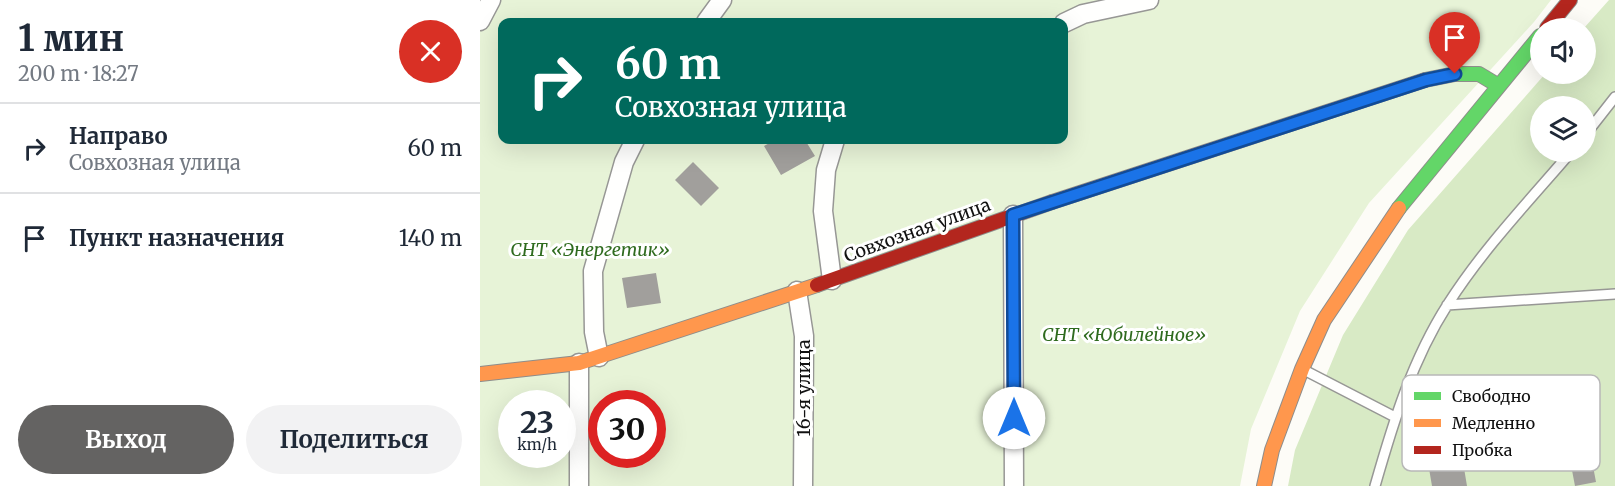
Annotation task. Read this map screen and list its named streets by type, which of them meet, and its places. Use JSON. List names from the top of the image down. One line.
{"streets":{"street":["Совхозная улица","16-я улица"]},"crossings":[["Совхозная улица","16-я улица"]],"parks":["СНТ «Энергетик»","СНТ «Юбилейное»"],"legend":["Свободно","Медленно","Пробка"],"page":{"heading":["1 мин","200 m · 18:27"],"turn":["60 m","Совхозная улица"],"list":[{"name":"Направо","note":"Совхозная улица","value":"60 m"},{"name":"Пункт назначения","value":"140 m"}],"speed":"23 km/h","limit":"30","buttons":["Выход","Поделиться"]}}
